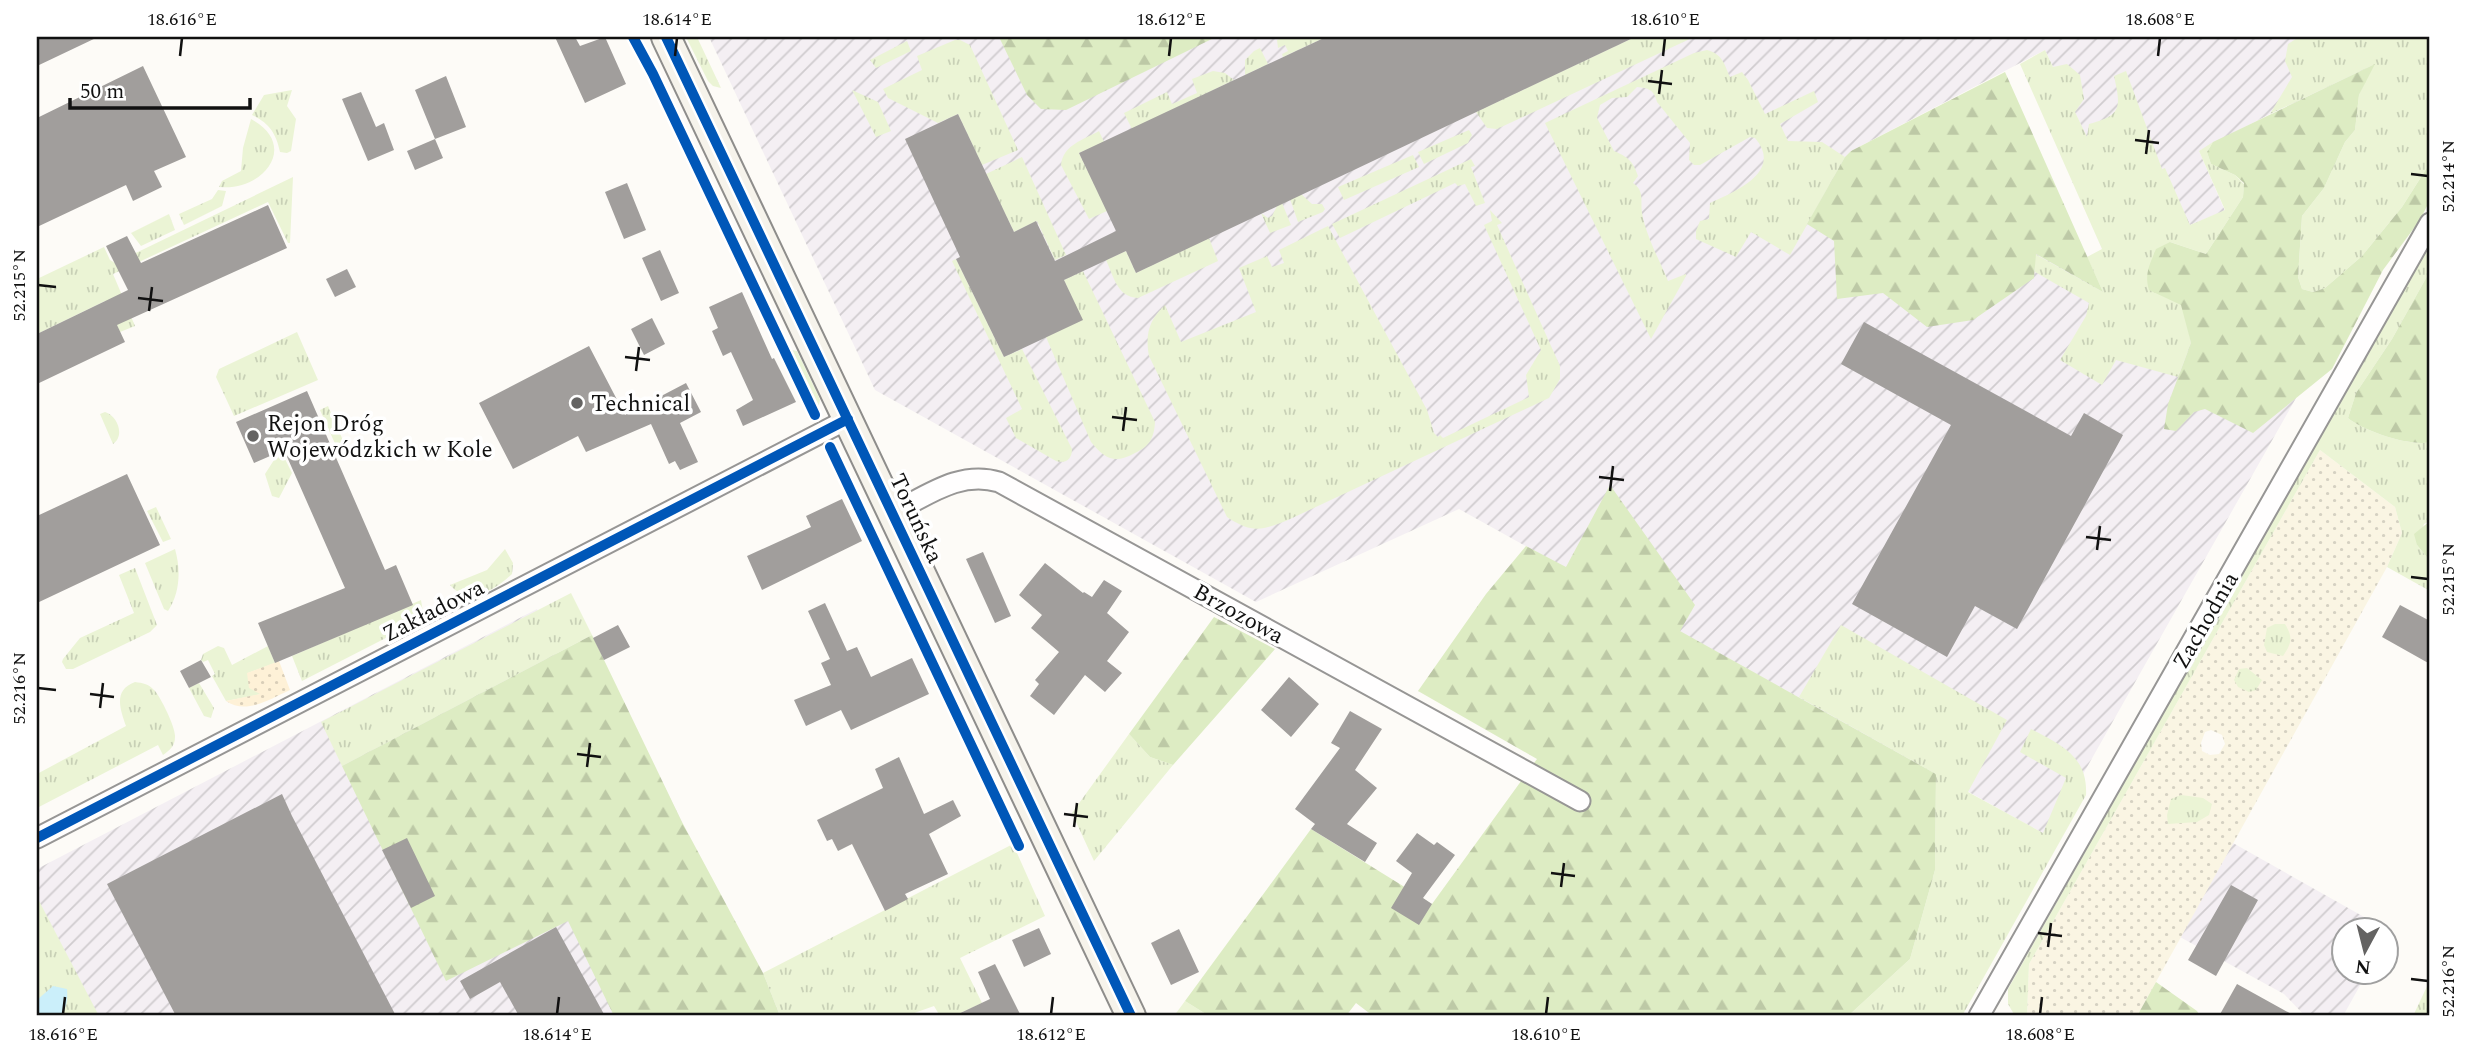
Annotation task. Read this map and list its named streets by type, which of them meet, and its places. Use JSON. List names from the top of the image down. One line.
{"streets":{"street":["Toruńska","Zakładowa","Brzozowa","Zachodnia"]},"crossings":[["Toruńska","Zakładowa"],["Toruńska","Brzozowa"]],"places":["Technical","Rejon Dróg Wojewódzkich w Kole"],"scale_bar":"50 m","north":"bottom","coordinates":["18.616°E","18.614°E","18.612°E","18.610°E","18.608°E","52.214°N","52.215°N","52.216°N"]}
